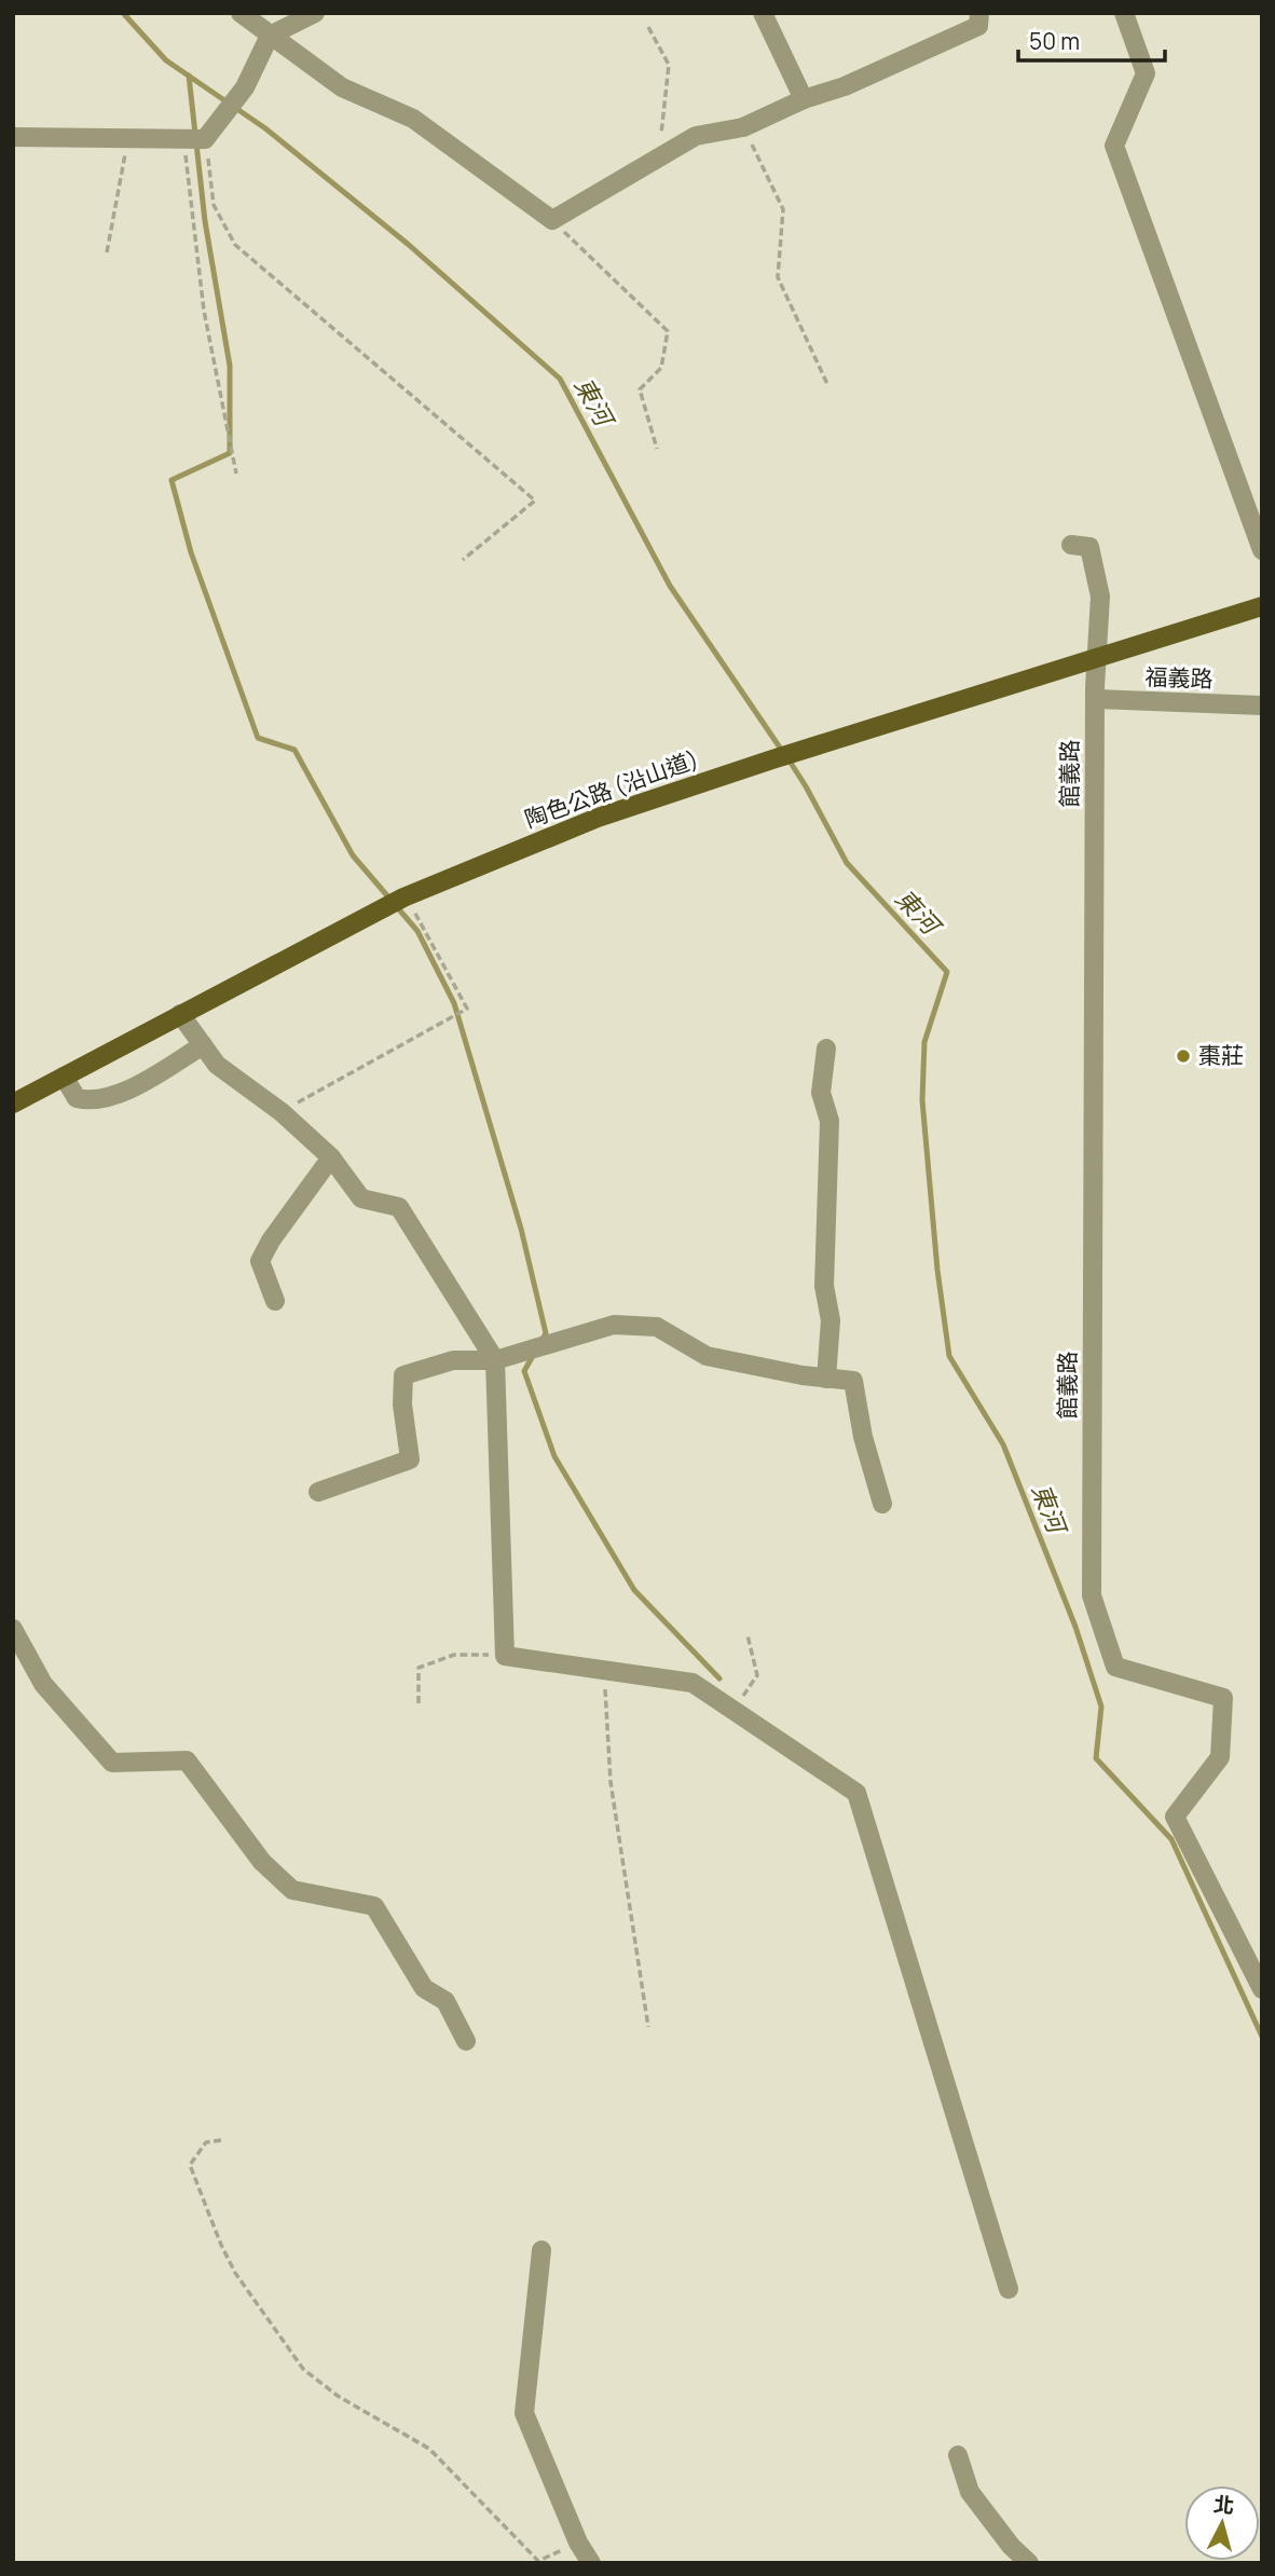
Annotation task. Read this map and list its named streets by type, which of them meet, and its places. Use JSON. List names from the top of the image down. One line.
{"streets":{"main road":["陶色公路 (沿山道)"],"street":["福義路","館義路"]},"crossings":[["福義路","館義路"],["館義路","陶色公路 (沿山道)"]],"water":["東河"],"places":["棗莊"],"scale_bar":"50 m","north":"top"}
